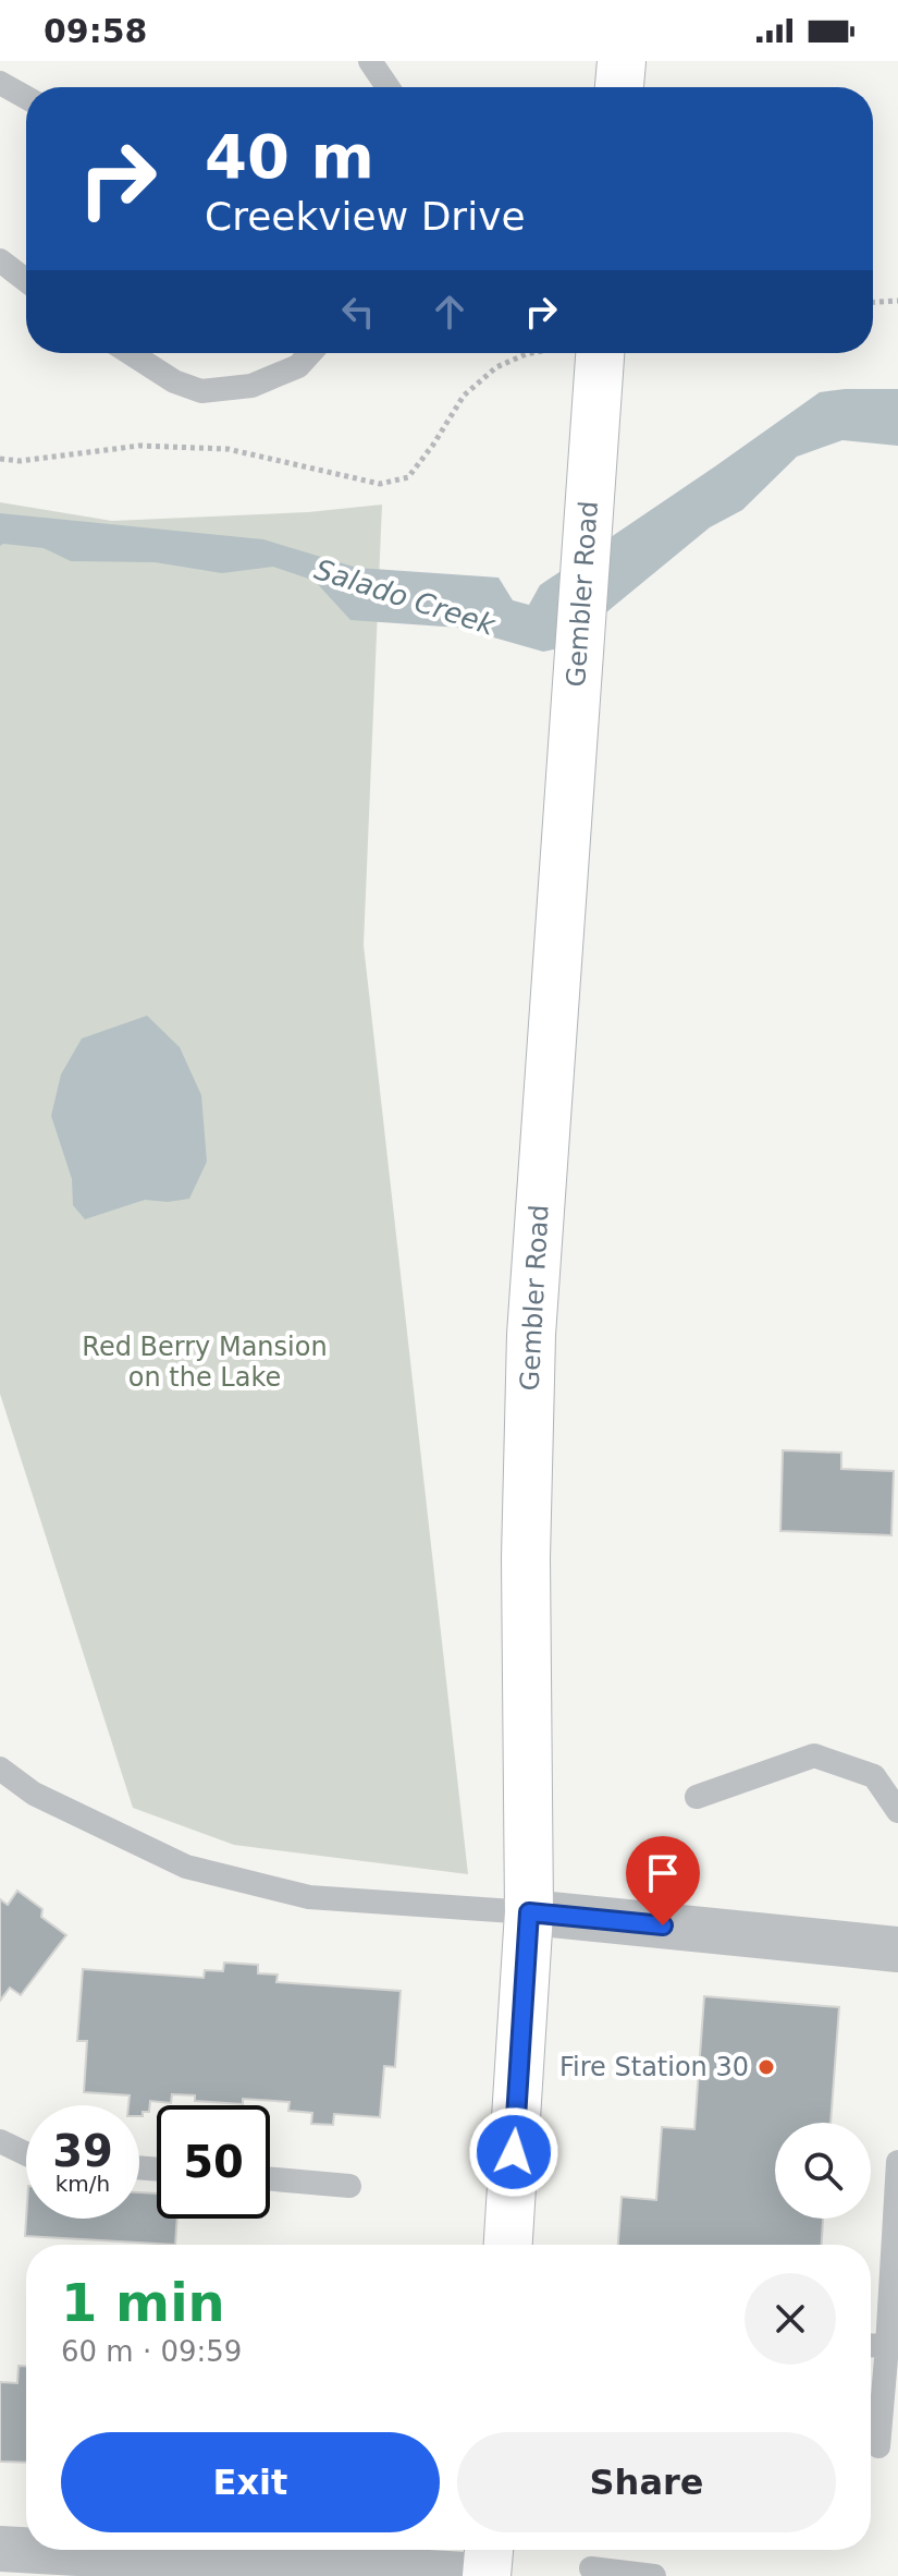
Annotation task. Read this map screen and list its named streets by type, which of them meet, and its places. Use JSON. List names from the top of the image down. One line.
{"streets":{"main road":["Gembler Road"]},"water":["Salado Creek"],"parks":["Red Berry Mansion on the Lake"],"places":["Fire Station 30"],"page":{"status":"09:58","turn":["40 m","Creekview Drive"],"speed":"39 km/h","limit":"50","heading":["1 min","60 m · 09:59"],"buttons":["Exit","Share"]}}
